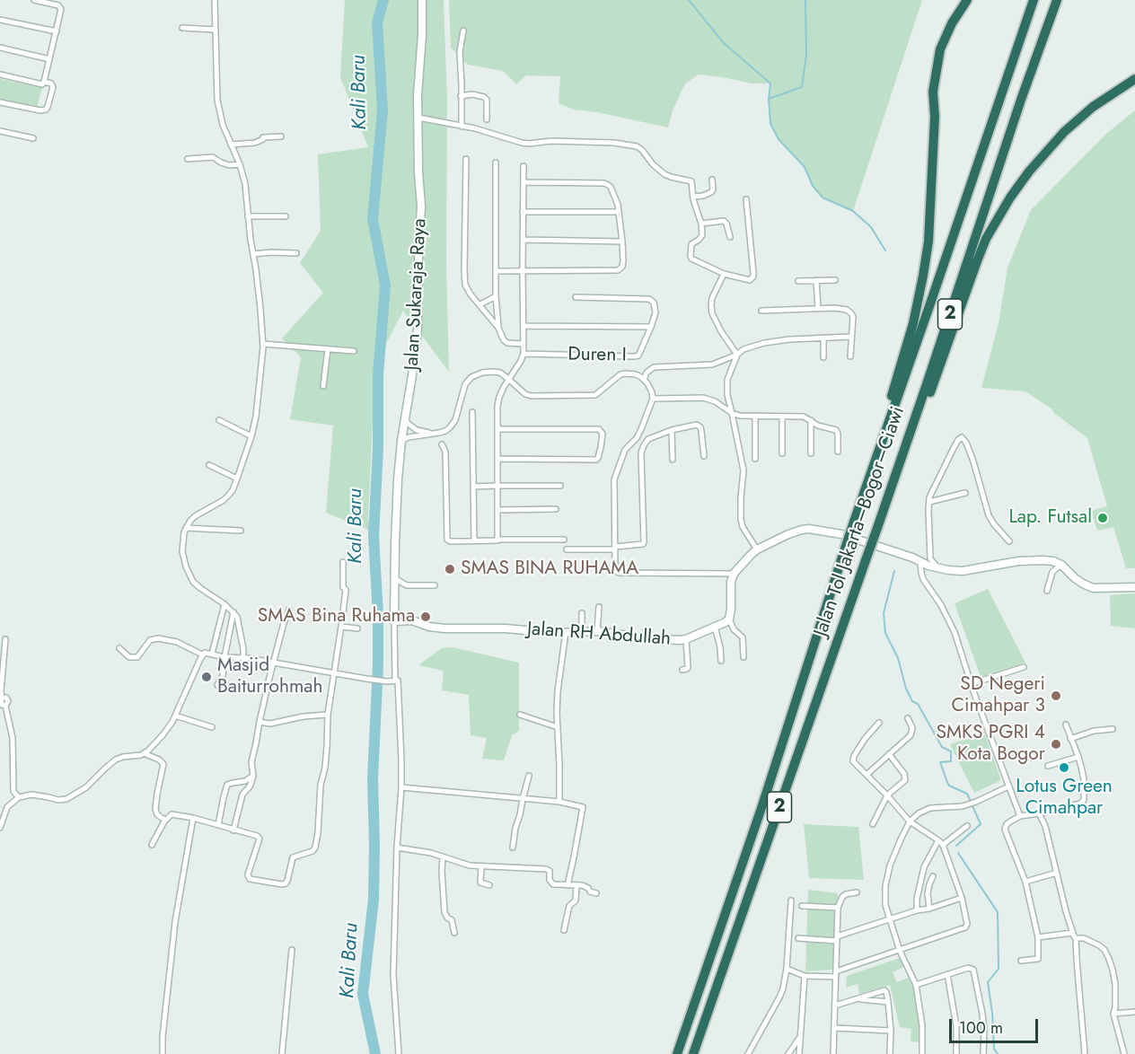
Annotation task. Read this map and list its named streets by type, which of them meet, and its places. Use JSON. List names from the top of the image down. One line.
{"streets":{"highway":["2","Jalan Tol Jakarta–Bogor–Ciawi"],"street":["Jalan Sukaraja Raya","Duren I","Jalan RH Abdullah"]},"crossings":[["Jalan Sukaraja Raya","Jalan RH Abdullah"]],"water":["Kali Baru"],"places":["Lap. Futsal","SMAS BINA RUHAMA","SMAS Bina Ruhama","Masjid Baiturrohmah","SD Negeri Cimahpar 3","SMKS PGRI 4 Kota Bogor","Lotus Green Cimahpar"],"scale_bar":"100 m"}
